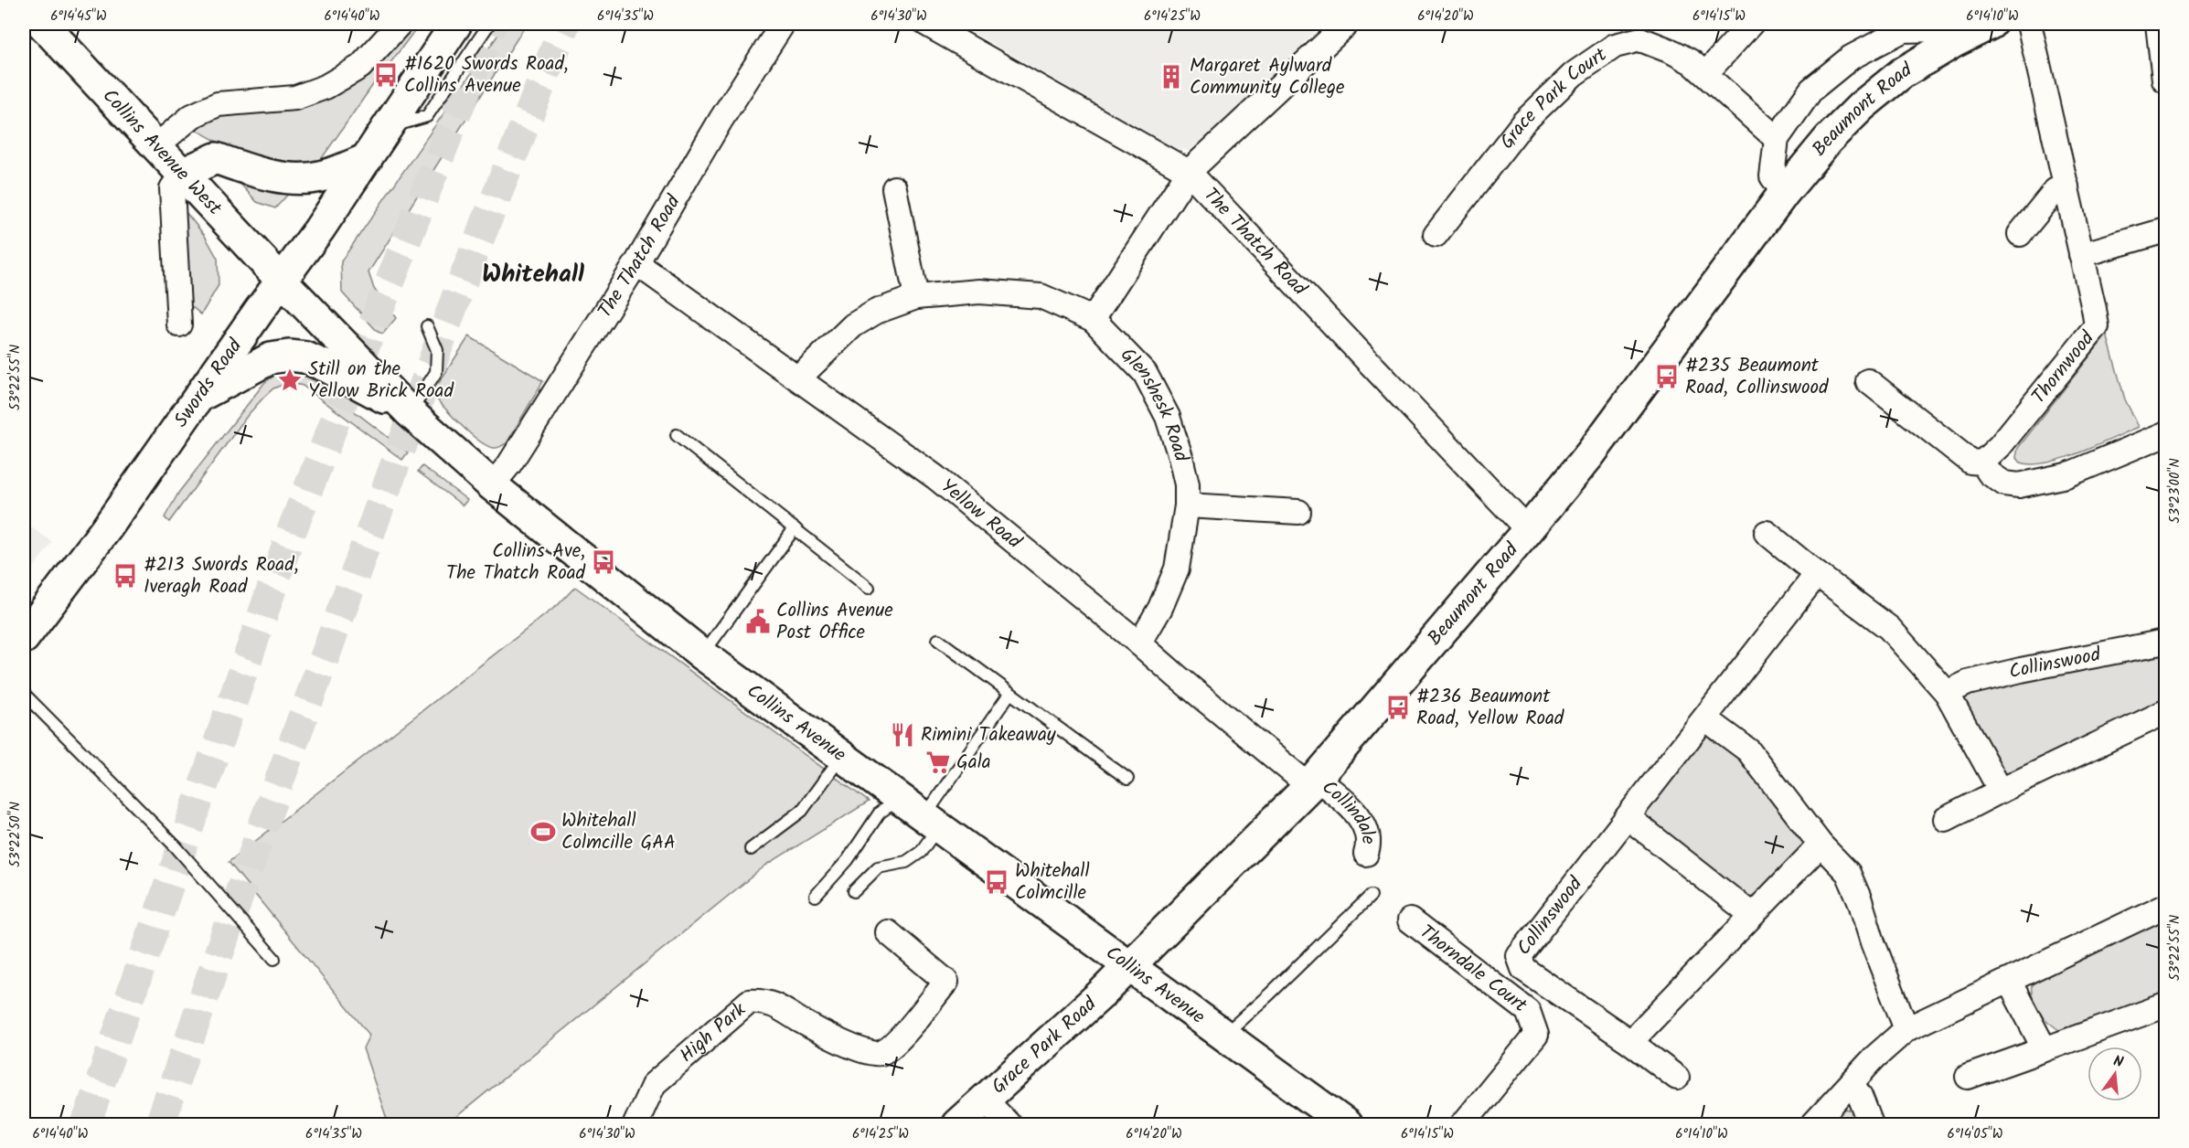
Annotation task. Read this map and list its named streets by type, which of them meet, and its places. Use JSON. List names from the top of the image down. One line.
{"streets":{"main road":["Beaumont Road","Collins Avenue West","Swords Road","Collins Avenue","Grace Park Road"],"street":["Grace Park Court","The Thatch Road","Thornwood","Glenshesk Road","Yellow Road","Collinswood","Collindale","Thorndale Court","High Park"]},"crossings":[["Grace Park Court","Beaumont Road"],["Beaumont Road","The Thatch Road"],["Beaumont Road","Yellow Road"],["Beaumont Road","Collins Avenue"],["Beaumont Road","Collindale"],["Beaumont Road","Grace Park Road"],["Collins Avenue West","Swords Road"],["Collins Avenue West","Collins Avenue"],["The Thatch Road","Yellow Road"],["The Thatch Road","Collins Avenue"],["Swords Road","Collins Avenue"],["Glenshesk Road","Yellow Road"],["Yellow Road","Collindale"],["Collins Avenue","Grace Park Road"]],"districts":["Whitehall"],"places":{"bus stop":["#1620 Swords Road, Collins Avenue","#235 Beaumont Road, Collinswood","Collins Ave, The Thatch Road","#213 Swords Road, Iveragh Road","#236 Beaumont Road, Yellow Road","Whitehall Colmcille"],"building":["Margaret Aylward Community College"],"place":["Still on the Yellow Brick Road"],"public building":["Collins Avenue Post Office"],"restaurant":["Rimini Takeaway"],"supermarket":["Gala"],"sports":["Whitehall Colmcille GAA"]},"north":"top","coordinates":["6°14'45\"W","6°14'40\"W","6°14'35\"W","6°14'30\"W","6°14'25\"W","6°14'20\"W","6°14'15\"W","6°14'10\"W","53°22'55\"N","53°23'00\"N","53°22'50\"N","6°14'05\"W"]}
